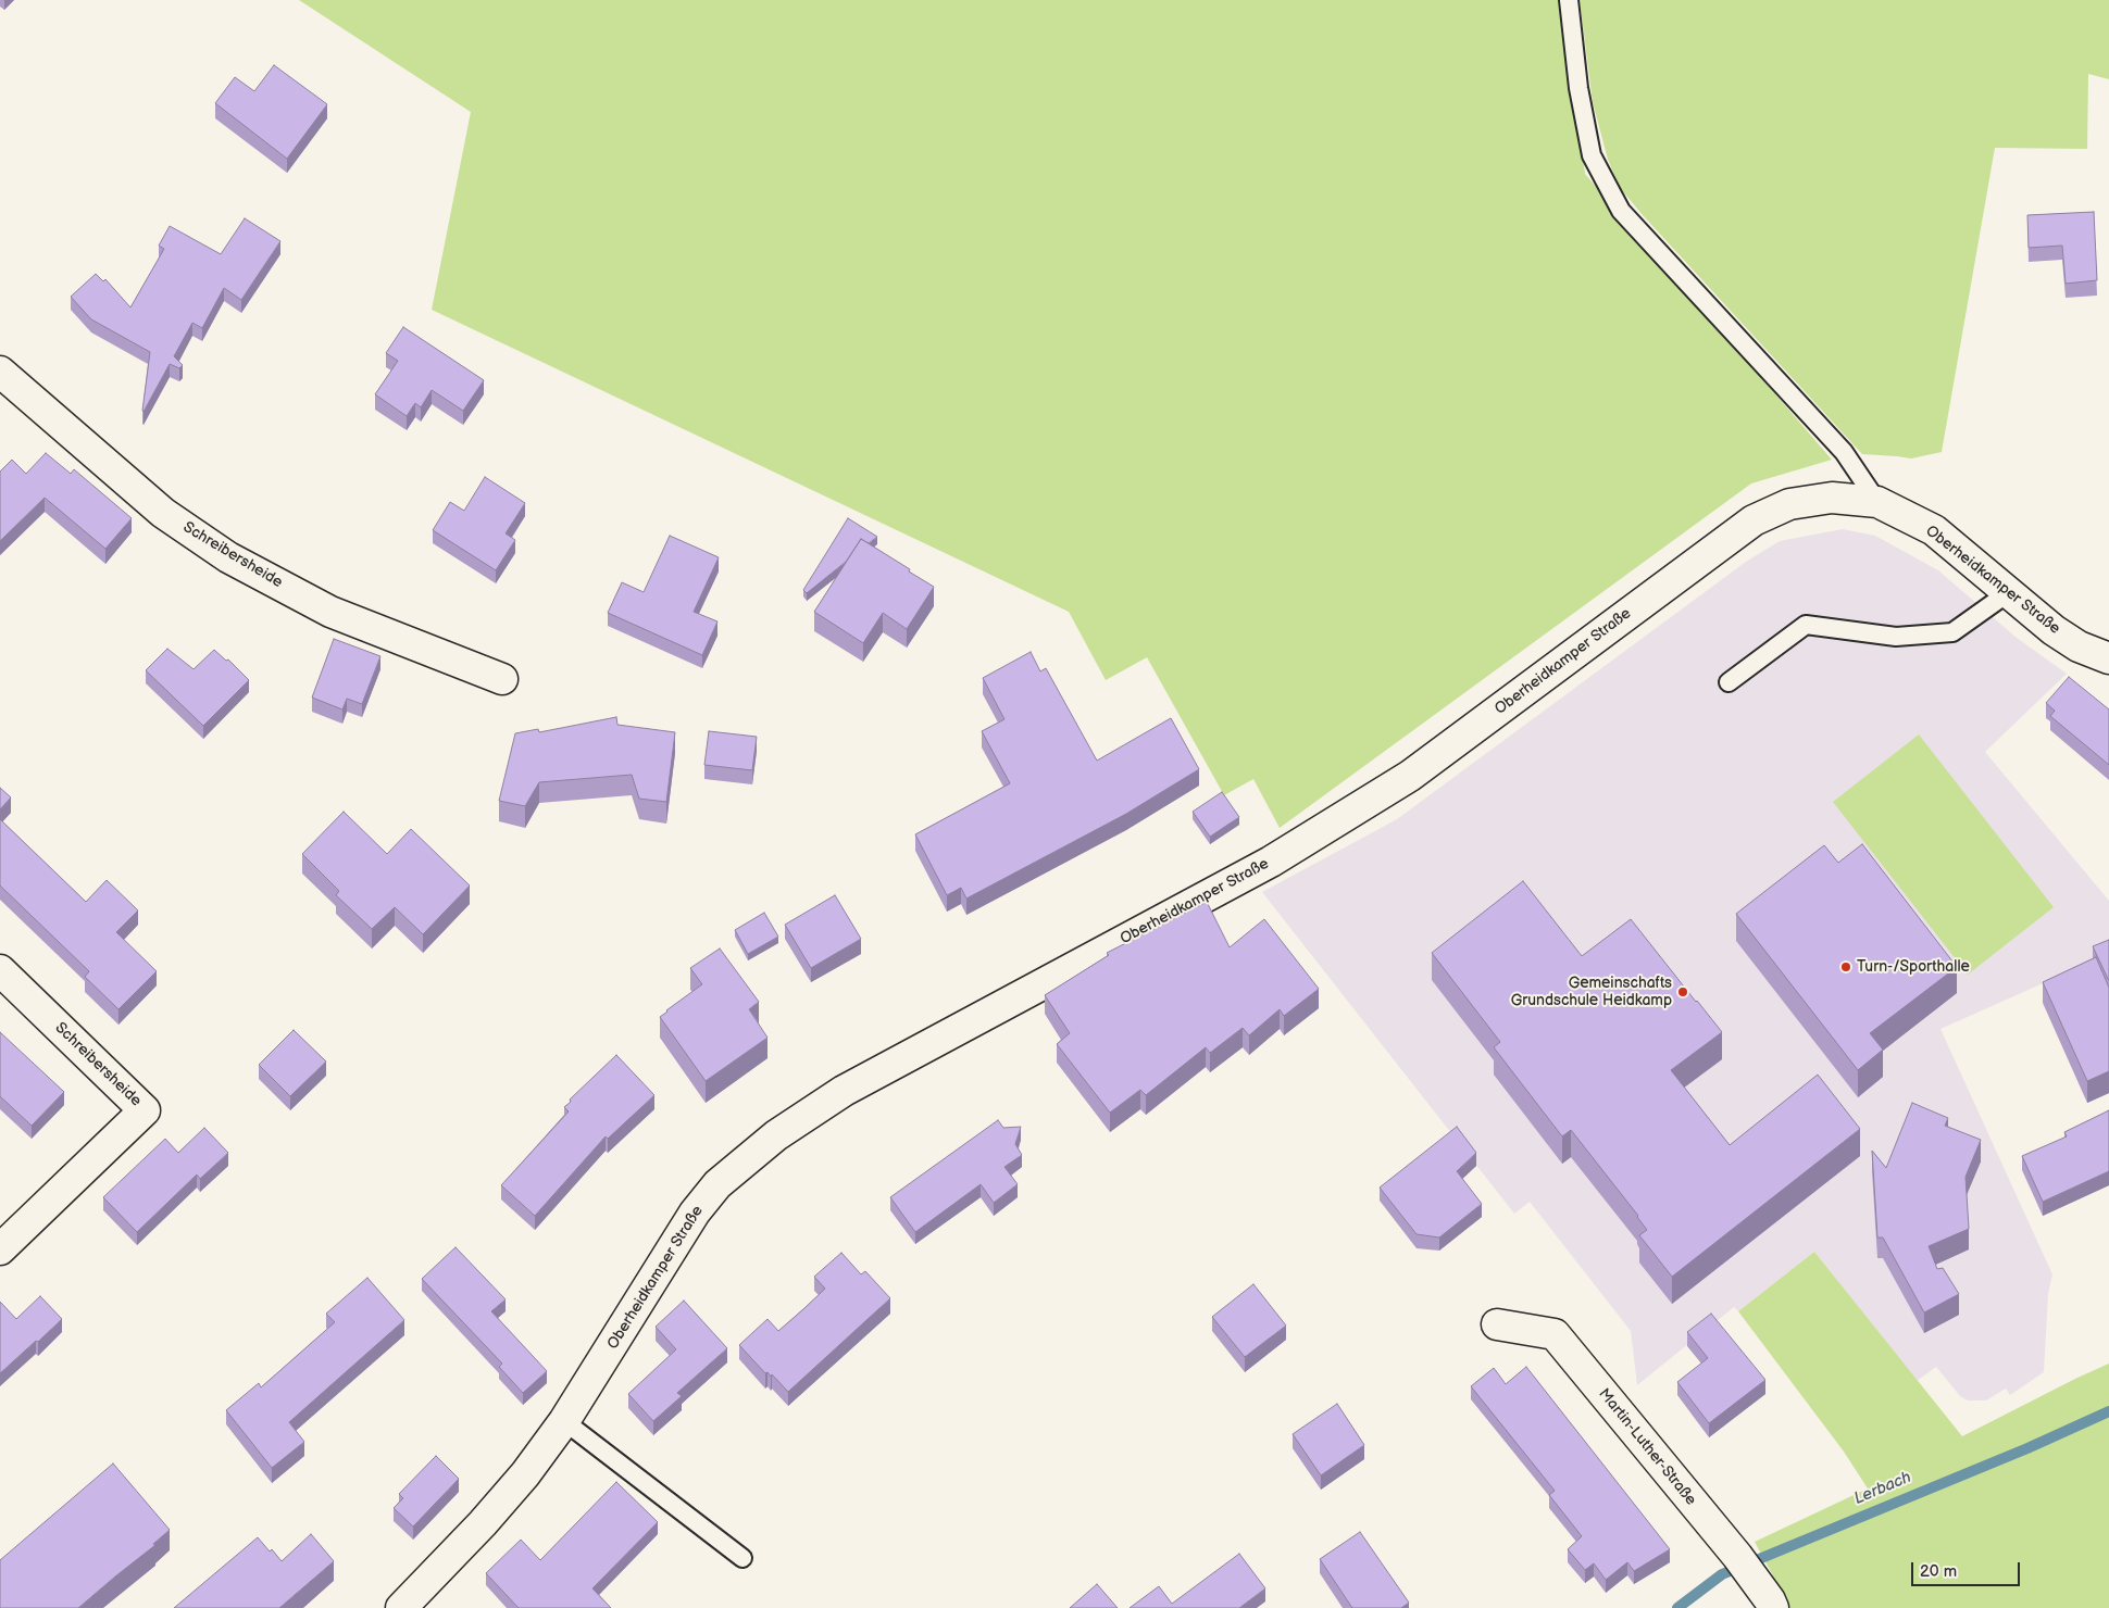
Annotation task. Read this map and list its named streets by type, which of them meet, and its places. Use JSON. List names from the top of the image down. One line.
{"streets":{"street":["Schreibersheide","Oberheidkamper Straße","Martin-Luther-Straße"]},"water":["Lerbach"],"places":["Turn-/Sporthalle","Gemeinschafts Grundschule Heidkamp"],"scale_bar":"20 m"}
